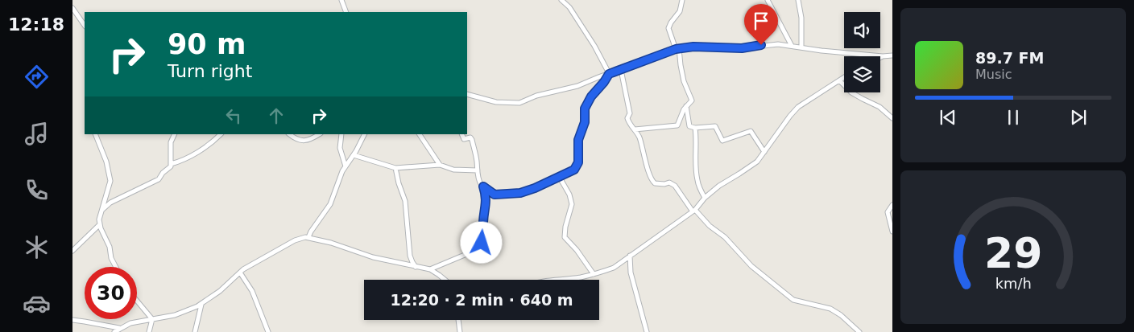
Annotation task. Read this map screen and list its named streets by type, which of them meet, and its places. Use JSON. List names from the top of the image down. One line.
{"page":{"tabs":"12:18","turn":["90 m","Turn right"],"song":["89.7 FM","Music"],"limit":"30","trip":"12:20 · 2 min · 640 m","gauge":["29","km/h"]}}
